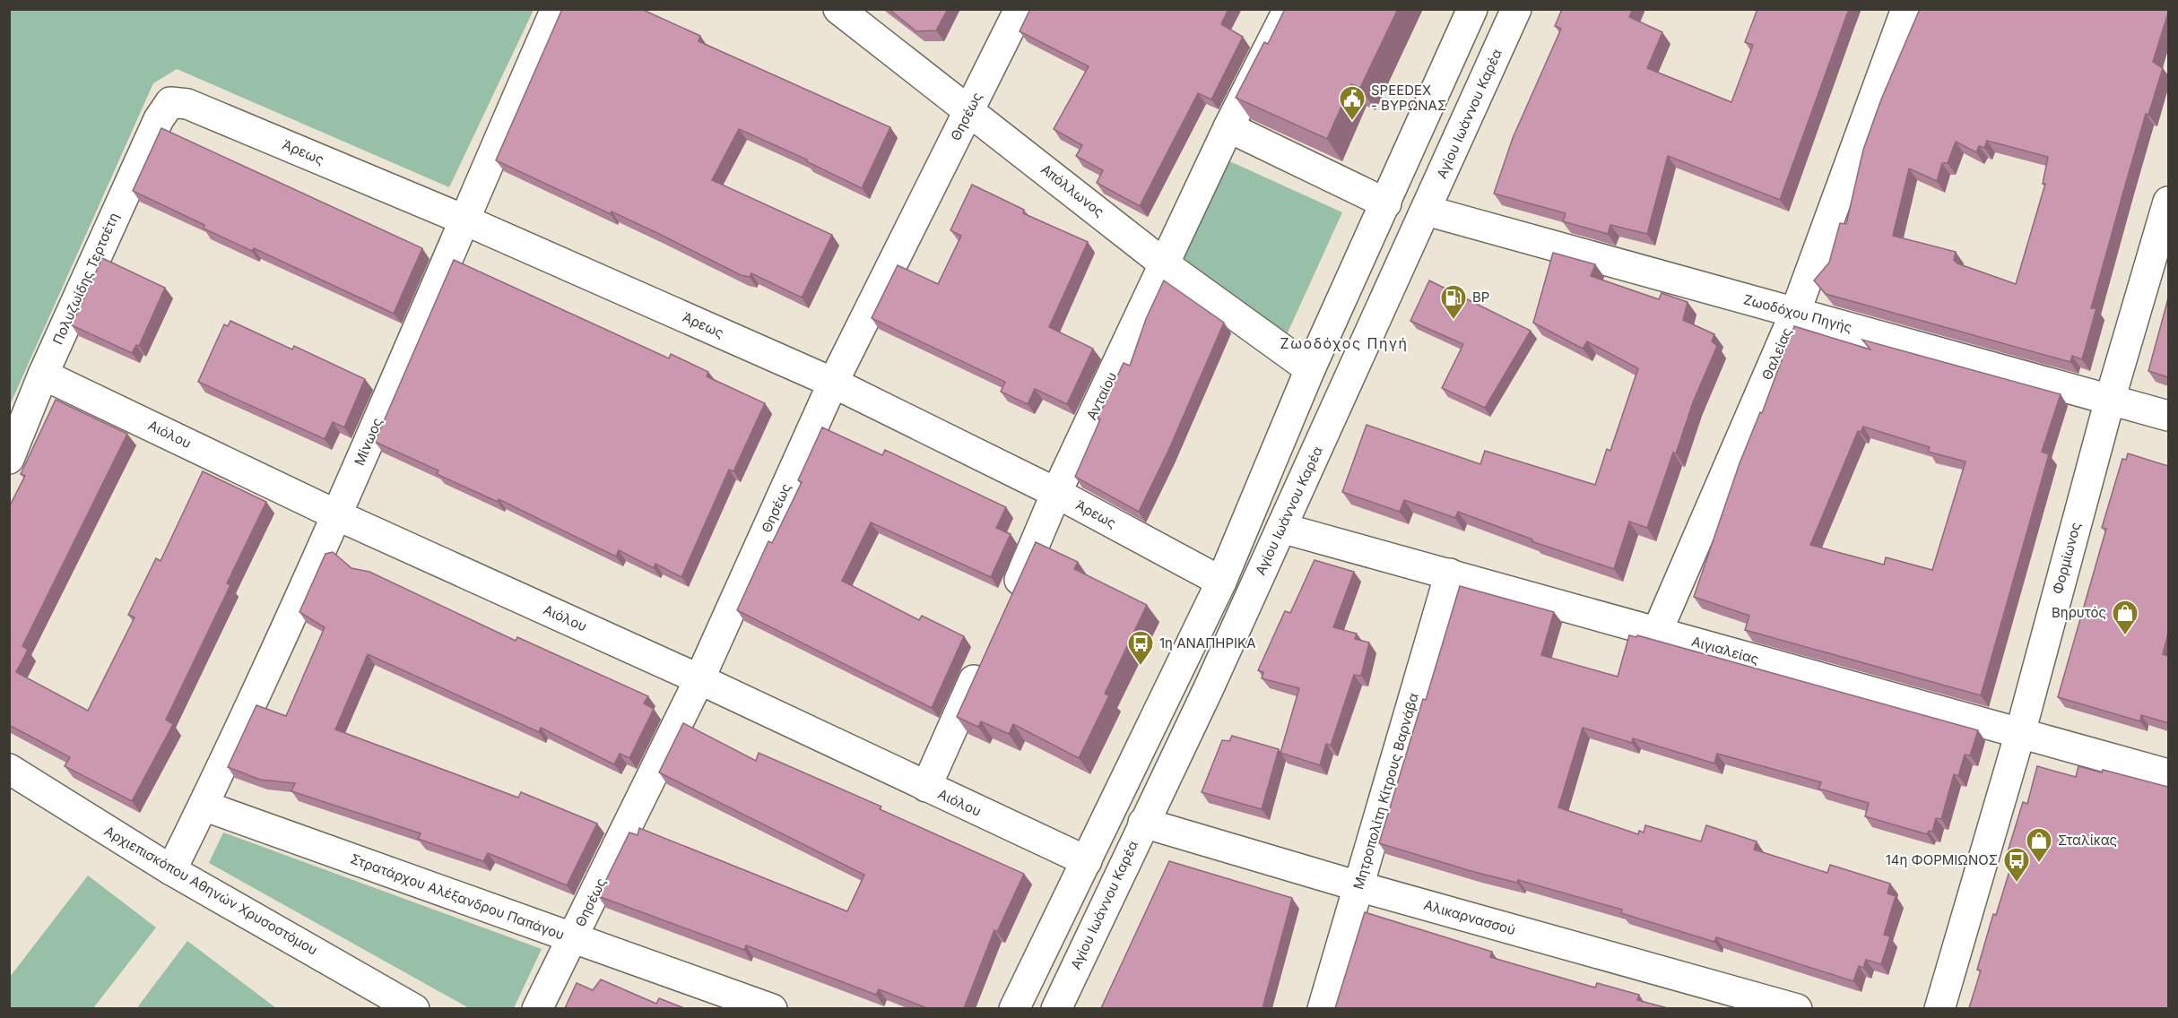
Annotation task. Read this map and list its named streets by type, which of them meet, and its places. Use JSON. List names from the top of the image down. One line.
{"streets":{"street":["Αγίου Ιωάννου Καρέα","Θησέως","Άρεως","Απόλλωνος","Πολυζωίδης Τερτσέτη","Ζωοδόχου Πηγής","Θαλείας","Ανταίου","Αιόλου","Μίνωος","Φορμίωνος","Αιγιαλείας","Μητροπολίτη Κίτρους Βαρνάβα","Αρχιεπισκόπου Αθηνών Χρυσοστόμου","Στρατάρχου Αλέξανδρου Παπάγου","Αλικαρνασσού"]},"crossings":[["Αγίου Ιωάννου Καρέα","Ζωοδόχου Πηγής"],["Αγίου Ιωάννου Καρέα","Αιγιαλείας"],["Αγίου Ιωάννου Καρέα","Αλικαρνασσού"],["Θησέως","Άρεως"],["Θησέως","Απόλλωνος"],["Θησέως","Αιόλου"],["Θησέως","Στρατάρχου Αλέξανδρου Παπάγου"],["Άρεως","Πολυζωίδης Τερτσέτη"],["Άρεως","Ανταίου"],["Άρεως","Μίνωος"],["Απόλλωνος","Ανταίου"],["Πολυζωίδης Τερτσέτη","Αιόλου"],["Ζωοδόχου Πηγής","Θαλείας"],["Ζωοδόχου Πηγής","Φορμίωνος"],["Θαλείας","Αιγιαλείας"],["Αιόλου","Μίνωος"],["Μίνωος","Αρχιεπισκόπου Αθηνών Χρυσοστόμου"],["Μίνωος","Στρατάρχου Αλέξανδρου Παπάγου"],["Φορμίωνος","Αιγιαλείας"],["Αιγιαλείας","Μητροπολίτη Κίτρους Βαρνάβα"],["Μητροπολίτη Κίτρους Βαρνάβα","Αλικαρνασσού"]],"districts":["Ζωοδόχος Πηγή"],"places":{"public building":["SPEEDEX - ΒΥΡΩΝΑΣ"],"fuel station":["BP"],"shop":["Βηρυτός","Σταλίκας"],"bus stop":["1η ΑΝΑΠΗΡΙΚΑ","14η ΦΟΡΜΙΩΝΟΣ"]}}
